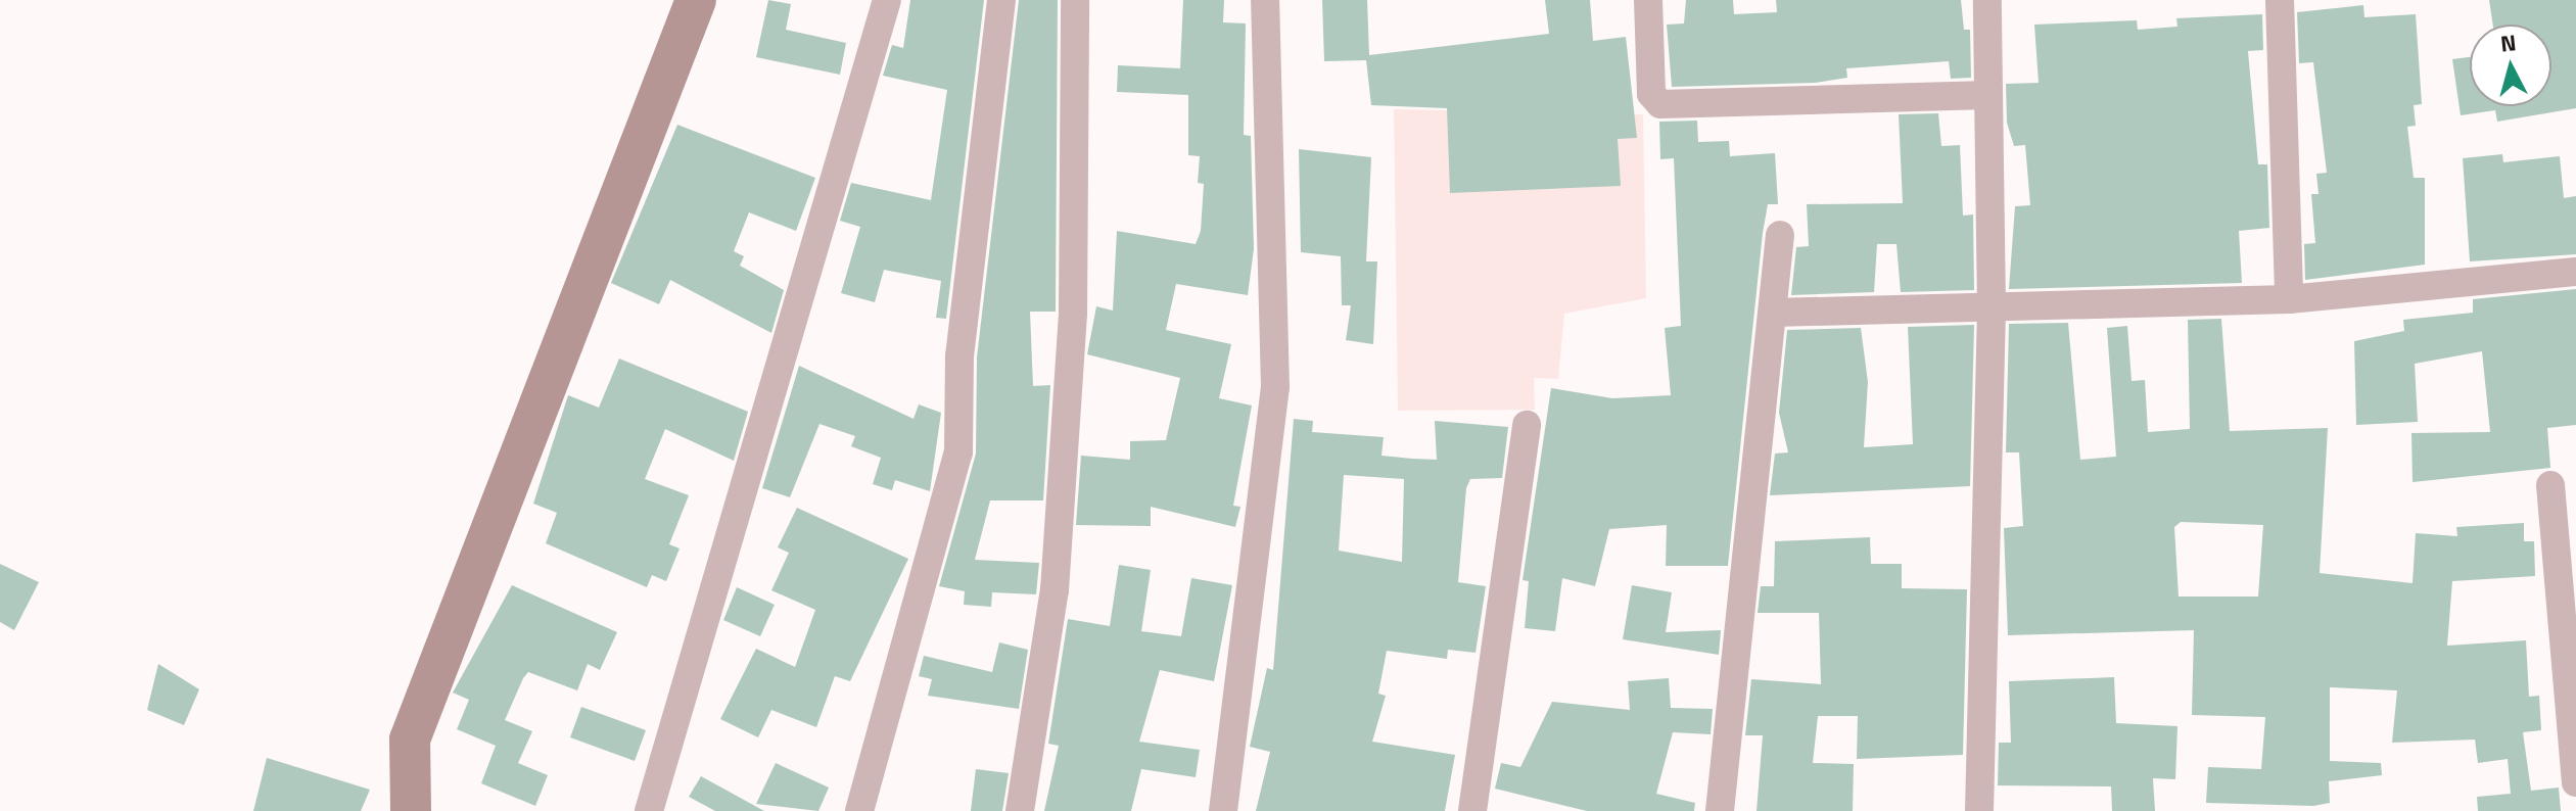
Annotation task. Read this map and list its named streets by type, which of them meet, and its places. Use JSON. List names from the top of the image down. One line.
{"north":"top"}
